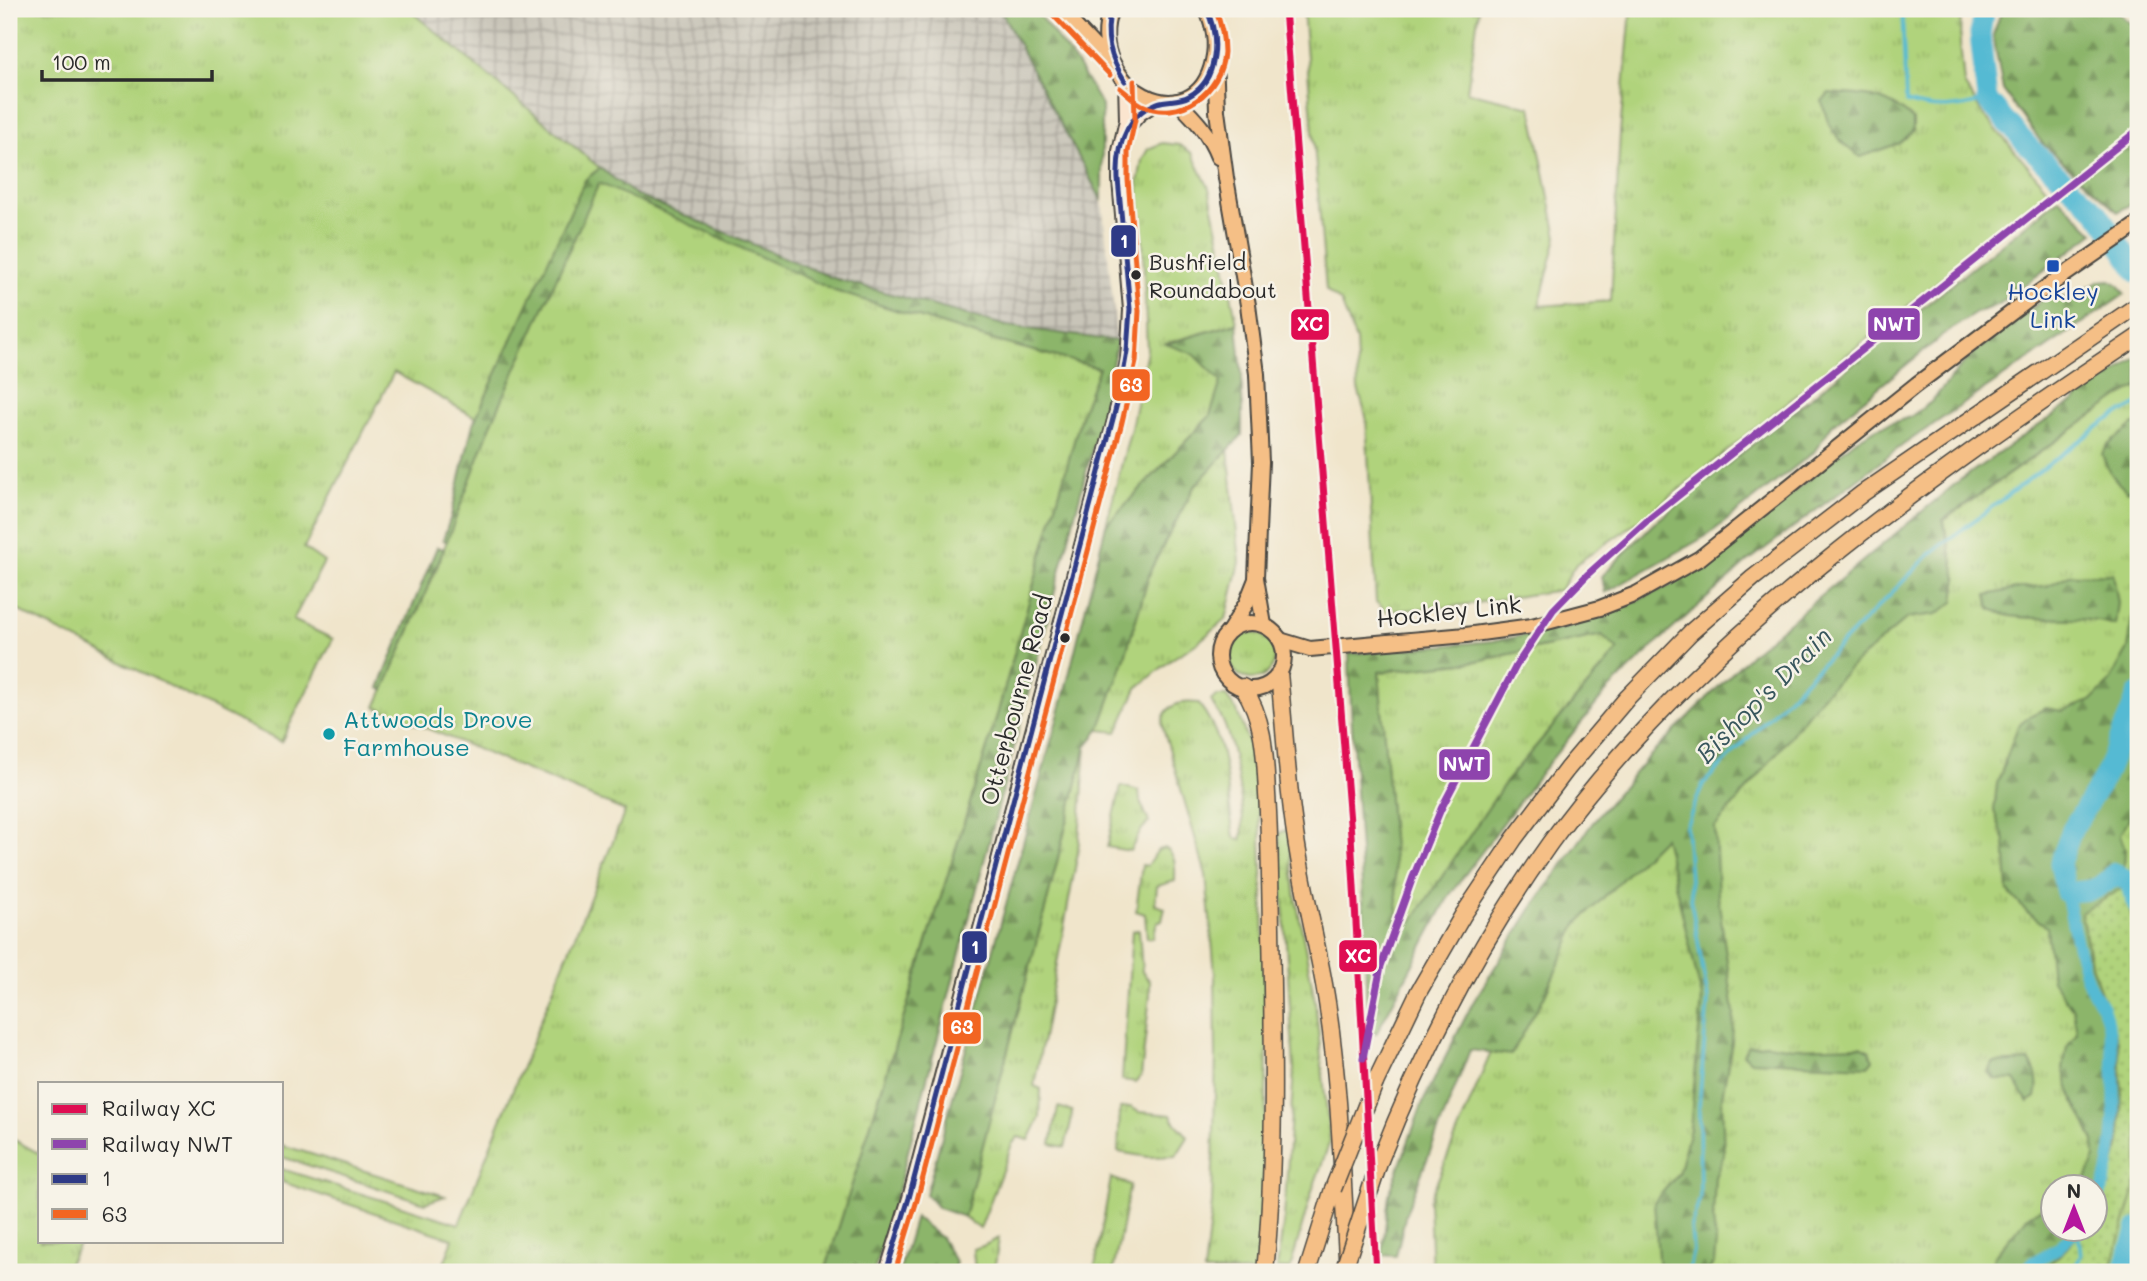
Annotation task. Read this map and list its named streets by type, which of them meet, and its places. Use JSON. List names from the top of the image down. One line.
{"streets":{"main road":["Hockley Link"],"street":["Otterbourne Road"]},"water":["Bishop's Drain"],"places":{"transit":["Hockley Link"],"other":["Bushfield Roundabout","Attwoods Drove Farmhouse"]},"lines":["rail line XC","transit line 1","transit line 63","rail line NWT"],"legend":["Railway XC","Railway NWT","1","63"],"scale_bar":"100 m","north":"top"}
